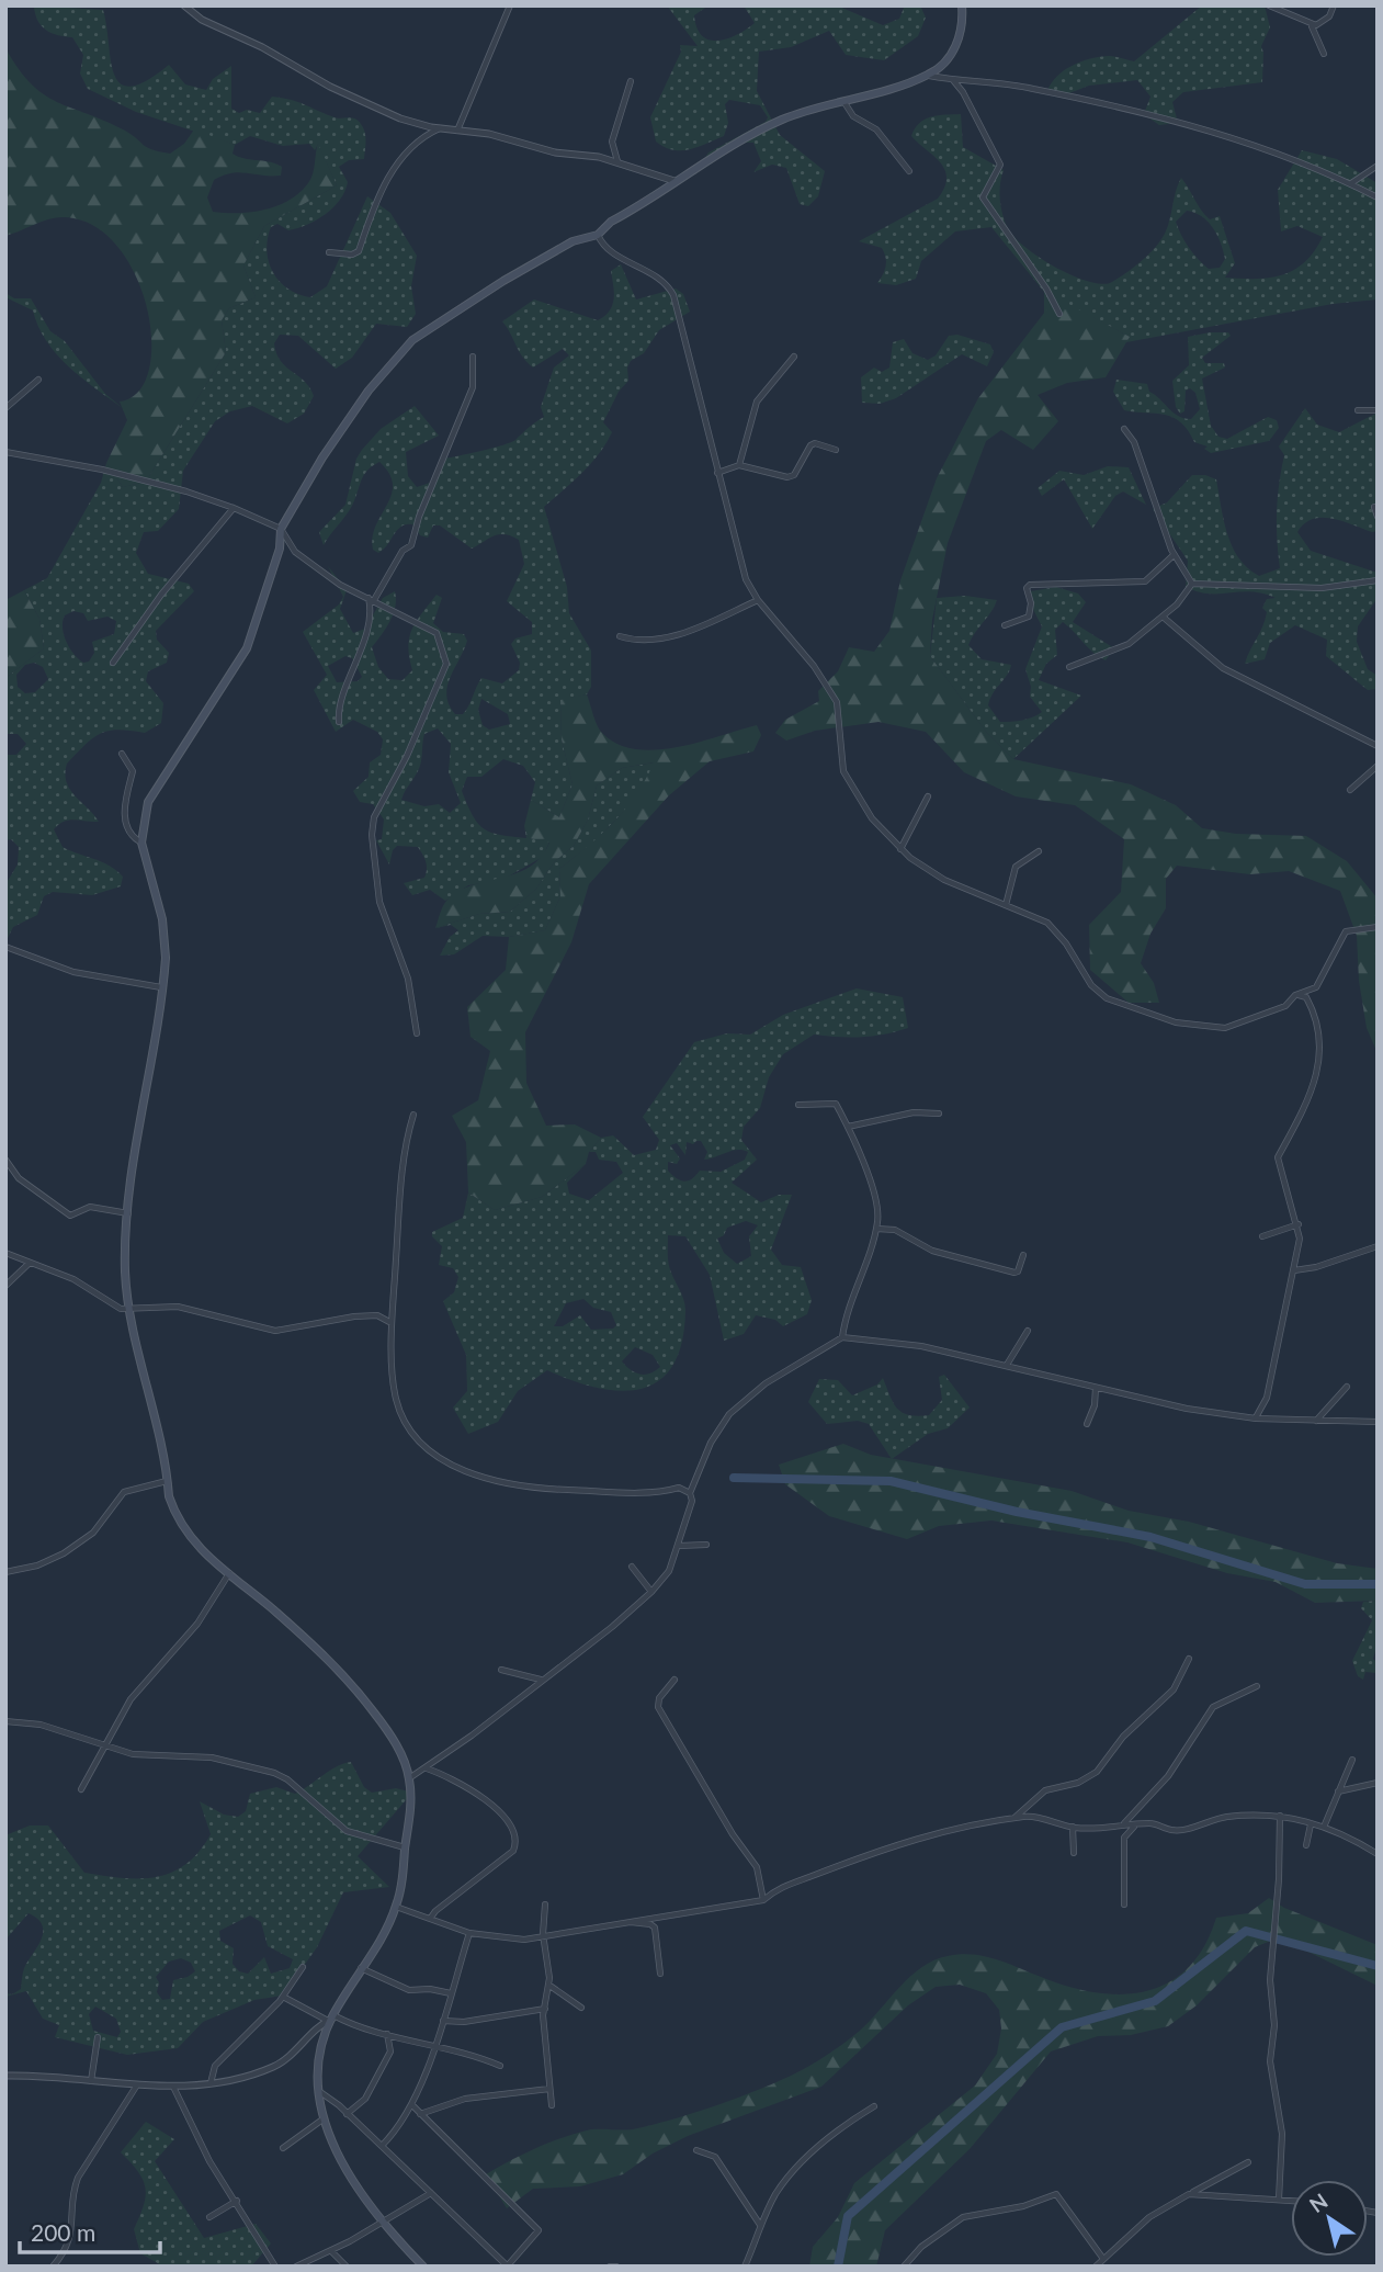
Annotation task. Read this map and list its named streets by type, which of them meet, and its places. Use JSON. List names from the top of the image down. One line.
{"scale_bar":"200 m","north":"top left"}
